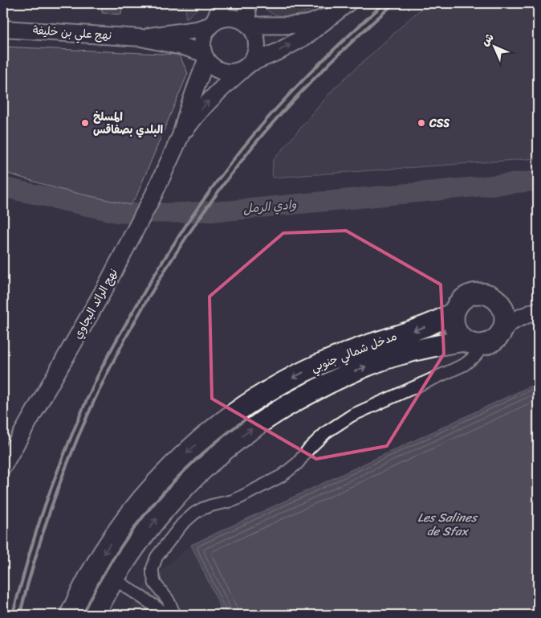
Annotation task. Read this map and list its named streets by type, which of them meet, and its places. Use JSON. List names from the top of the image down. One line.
{"streets":{"highway":["مدخل شمالي جنوبي"],"street":["نهج علي بن خليفة","نهج الرائد البجاوي"]},"crossings":[["نهج علي بن خليفة","نهج الرائد البجاوي"]],"water":["وادي الرمل","Les Salines de Sfax"],"places":["المسلخ البلدي بصفاقس","CSS"],"north":"top left"}
